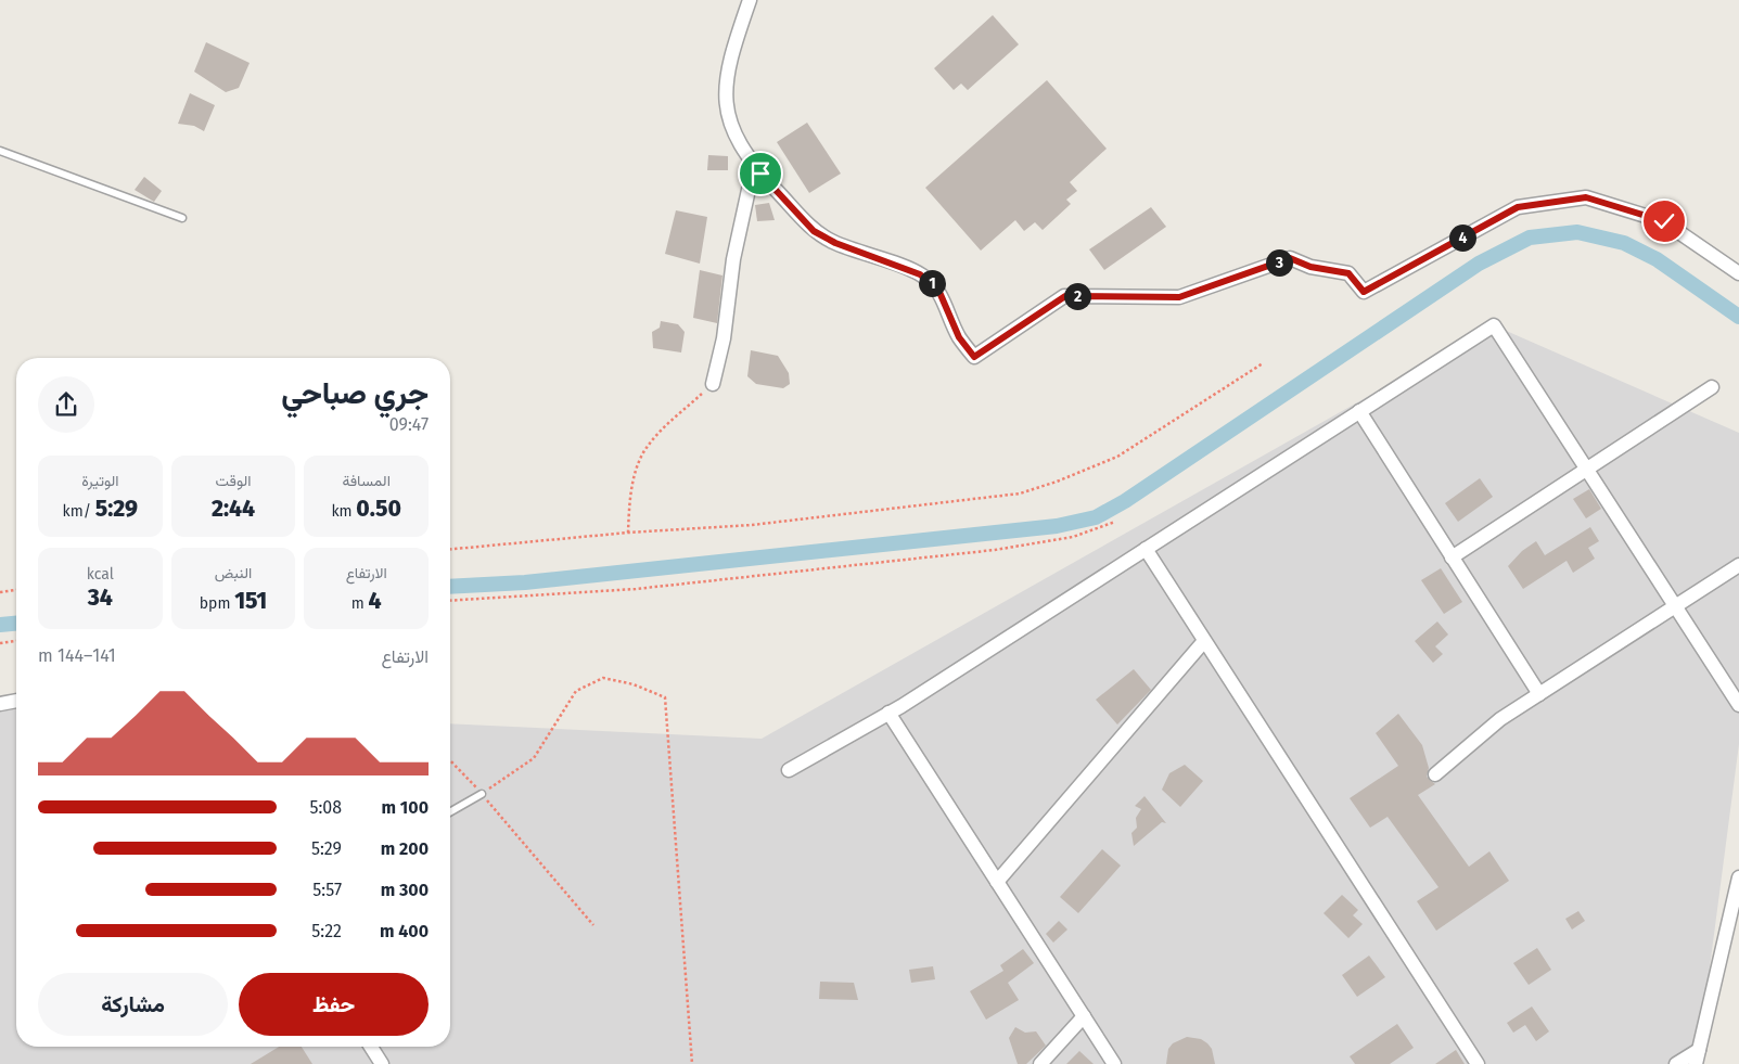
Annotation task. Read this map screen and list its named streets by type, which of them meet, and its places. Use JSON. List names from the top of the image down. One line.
{"page":{"pins":["4","3","1","2"],"heading":["جري صباحي","09:47"],"stats":[["المسافة","0.50 km"],["الوقت","2:44"],["الوتيرة","5:29 /km"],["الارتفاع","4 m"],["النبض","151 bpm"],["kcal","34"]],"chart":["الارتفاع","141–144 m"],"list":[{"name":"100 m","note":"5:08"},{"name":"200 m","note":"5:29"},{"name":"300 m","note":"5:57"},{"name":"400 m","note":"5:22"}],"buttons":["حفظ","مشاركة"]}}
